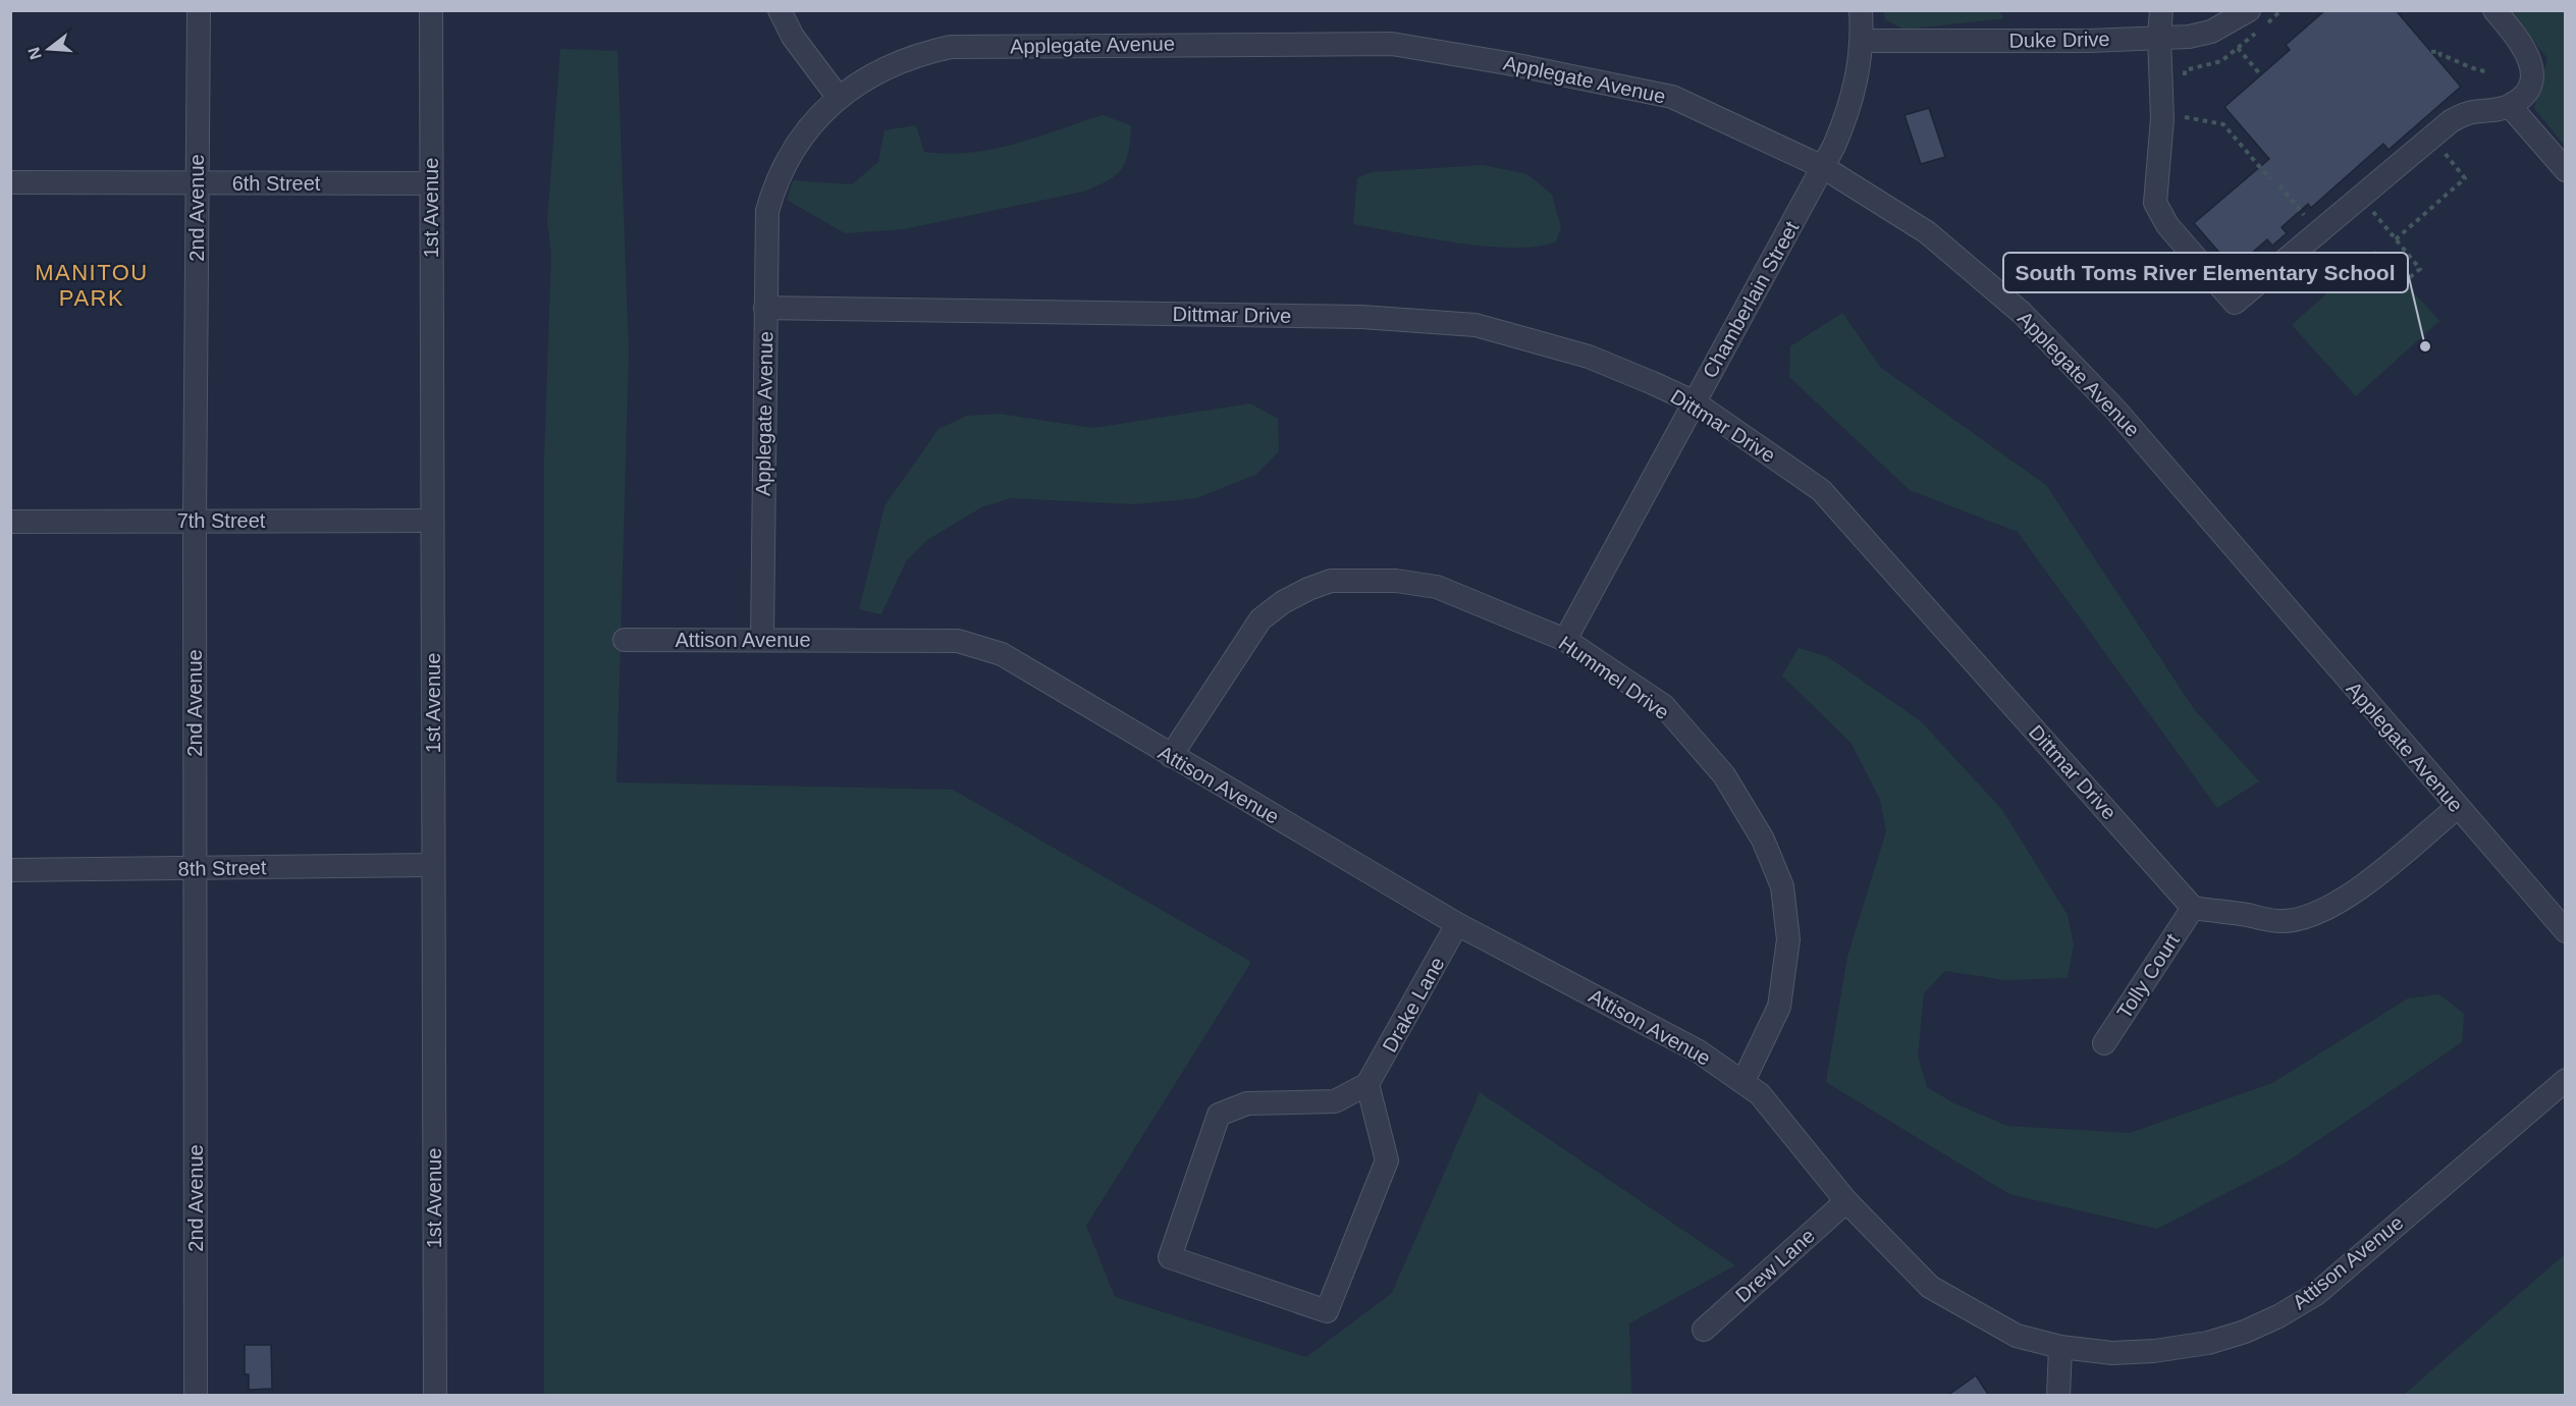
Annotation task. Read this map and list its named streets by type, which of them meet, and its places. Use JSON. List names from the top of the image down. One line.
{"streets":{"street":["Duke Drive","Applegate Avenue","6th Street","2nd Avenue","1st Avenue","Chamberlain Street","Dittmar Drive","7th Street","Attison Avenue","Hummel Drive","8th Street","Tolly Court","Drake Lane","Drew Lane"]},"crossings":[["Duke Drive","Chamberlain Street"],["Applegate Avenue","Chamberlain Street"],["Applegate Avenue","Dittmar Drive"],["Applegate Avenue","Attison Avenue"],["6th Street","2nd Avenue"],["6th Street","1st Avenue"],["2nd Avenue","7th Street"],["2nd Avenue","8th Street"],["1st Avenue","7th Street"],["1st Avenue","8th Street"],["Chamberlain Street","Dittmar Drive"],["Chamberlain Street","Hummel Drive"],["Dittmar Drive","Tolly Court"],["Attison Avenue","Hummel Drive"],["Attison Avenue","Drake Lane"],["Attison Avenue","Drew Lane"]],"districts":["MANITOU PARK"],"places":["South Toms River Elementary School"],"north":"left"}
